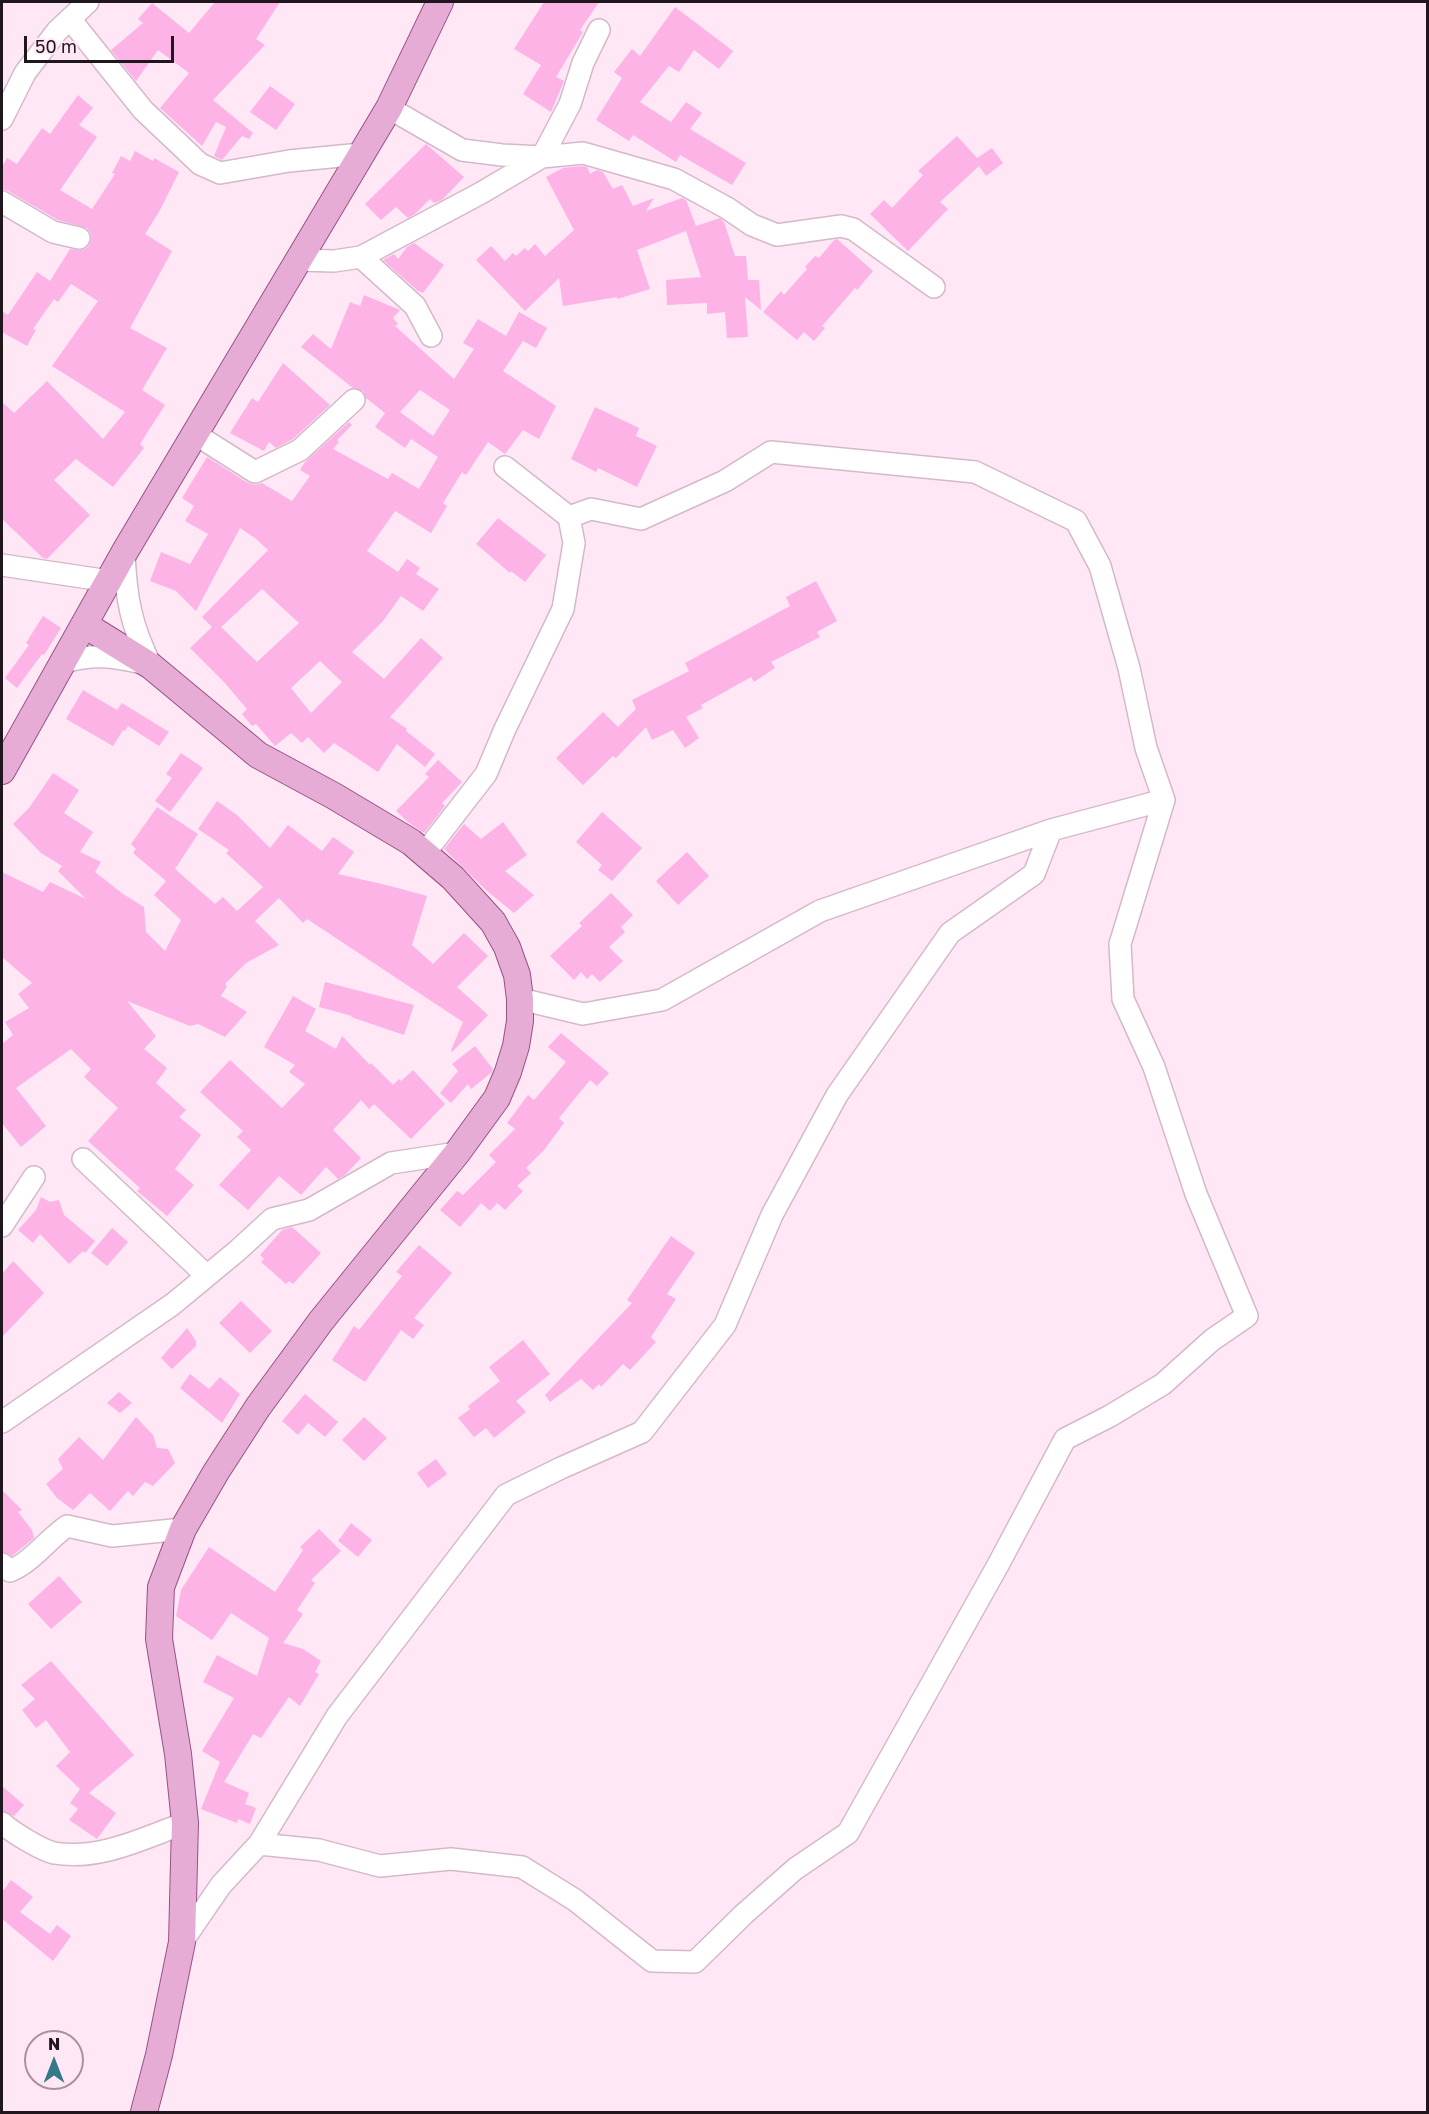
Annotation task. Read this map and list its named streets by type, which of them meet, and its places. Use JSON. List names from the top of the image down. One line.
{"scale_bar":"50 m","north":"top"}
